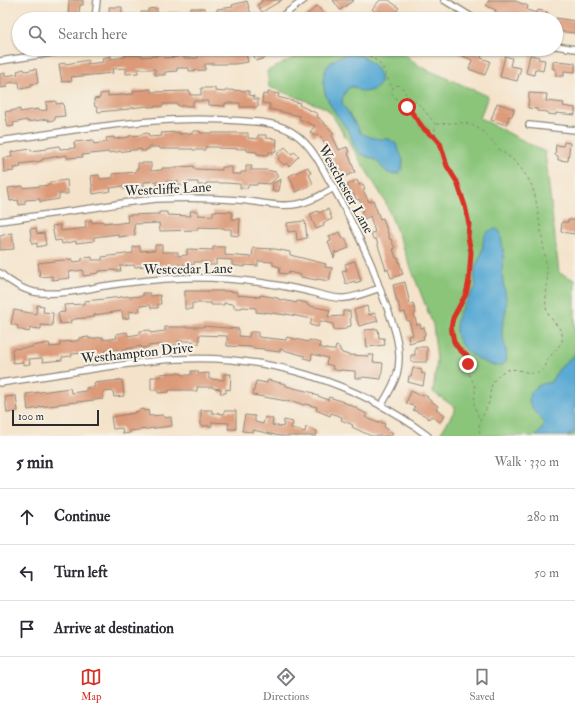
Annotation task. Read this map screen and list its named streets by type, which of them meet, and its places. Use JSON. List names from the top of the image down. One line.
{"streets":{"street":["Westcliffe Lane","Westchester Lane","Westcedar Lane","Westhampton Drive"]},"crossings":[["Westcliffe Lane","Westchester Lane"],["Westchester Lane","Westcedar Lane"],["Westchester Lane","Westhampton Drive"]],"scale_bar":"100 m","page":{"search":"Search here","scale":"100 m","heading":["5 min","Walk · 330 m"],"list":[["Continue","280 m"],["Turn left","50 m"],"Arrive at destination"],"nav":["Map","Directions","Saved"]}}
